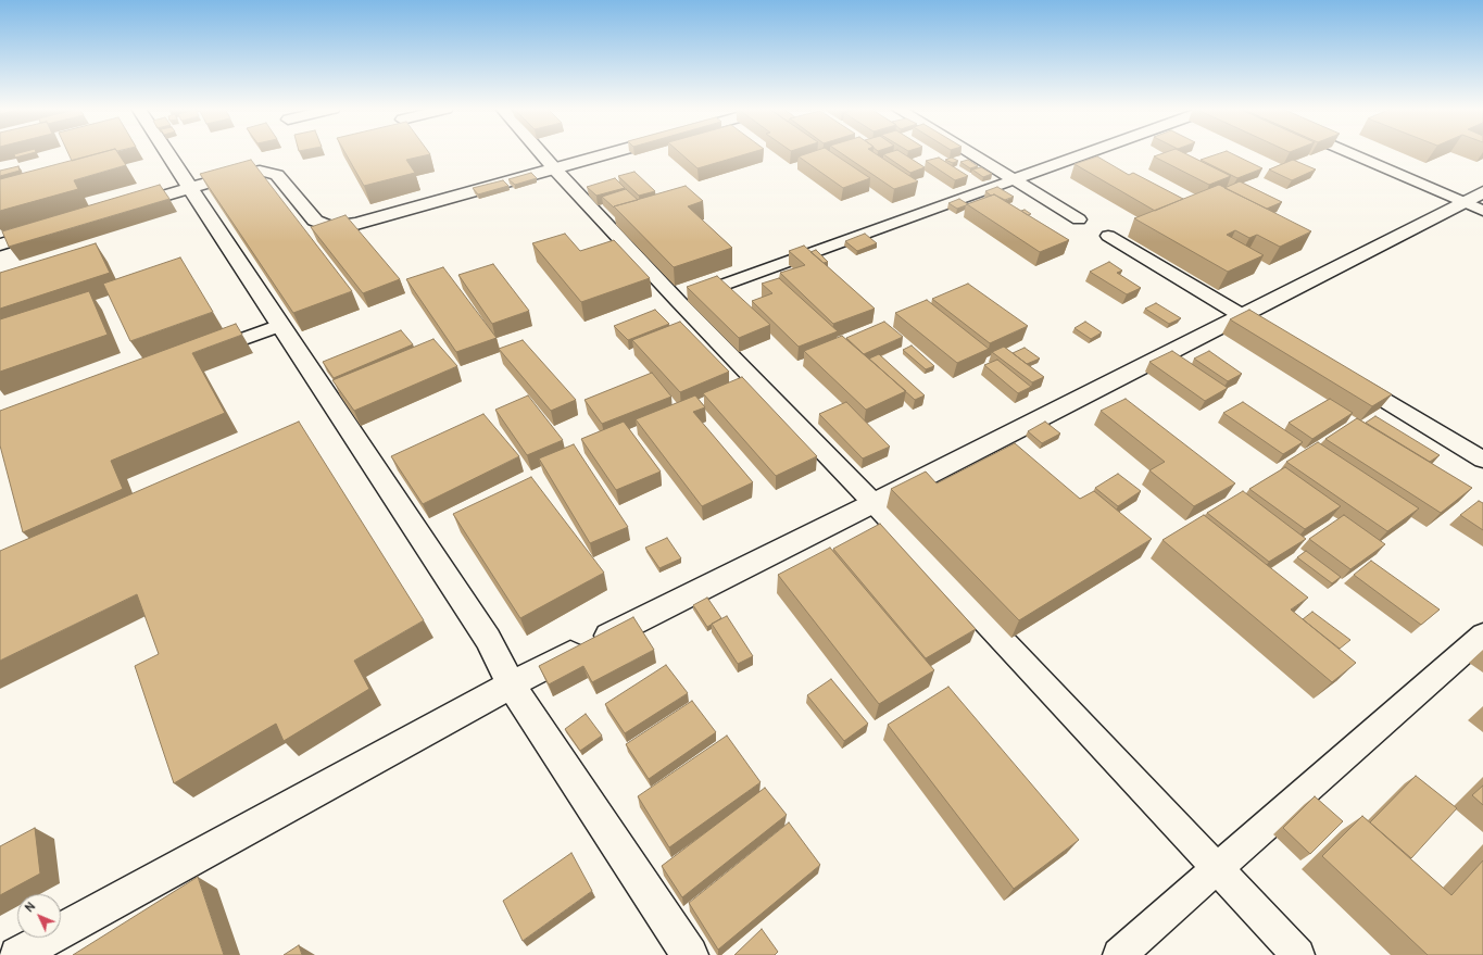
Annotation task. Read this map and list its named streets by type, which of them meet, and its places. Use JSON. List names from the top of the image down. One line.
{"north":"top left"}
